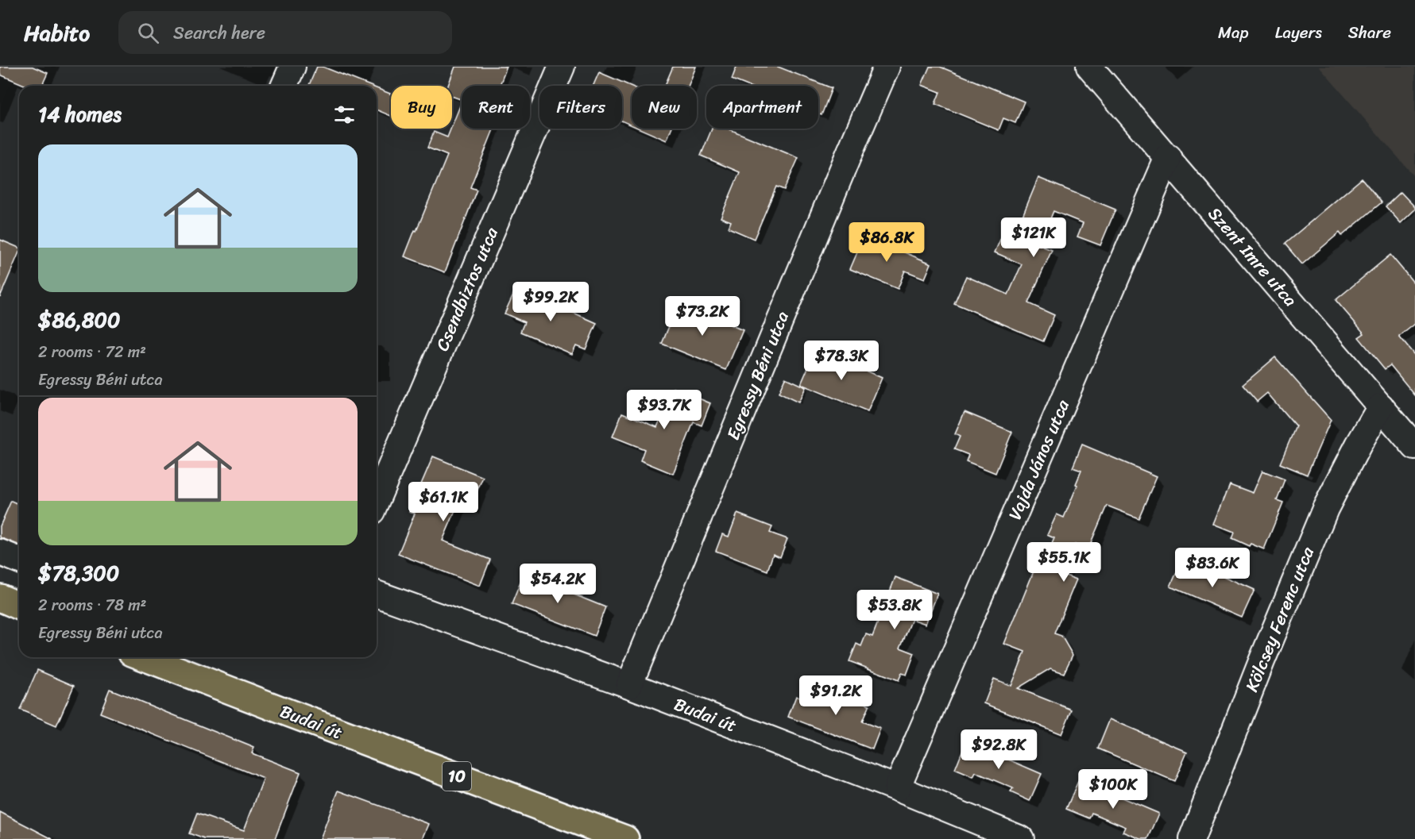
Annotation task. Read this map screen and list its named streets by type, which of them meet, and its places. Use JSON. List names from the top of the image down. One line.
{"streets":{"main road":["Budai út","10"],"street":["Szent Imre utca","Csendbiztos utca","Egressy Béni utca","Vajda János utca","Kölcsey Ferenc utca"]},"crossings":[["Szent Imre utca","Vajda János utca"],["Szent Imre utca","Kölcsey Ferenc utca"],["Egressy Béni utca","Budai út"],["Vajda János utca","Budai út"]],"page":{"header":"Habito","search":"Search here","nav":["Map","Layers","Share"],"chip":["Buy","Rent","Filters","New","Apartment"],"heading":"14 homes","list":[{"name":"$86,800","note":"2 rooms · 72 m² · Egressy Béni utca"},{"name":"$78,300","note":"2 rooms · 78 m² · Egressy Béni utca"}],"price":["$121K","$86.8K","$99.2K","$73.2K","$78.3K","$93.7K","$61.1K","$55.1K","$83.6K","$54.2K","$53.8K","$91.2K","$92.8K","$100K"]}}
